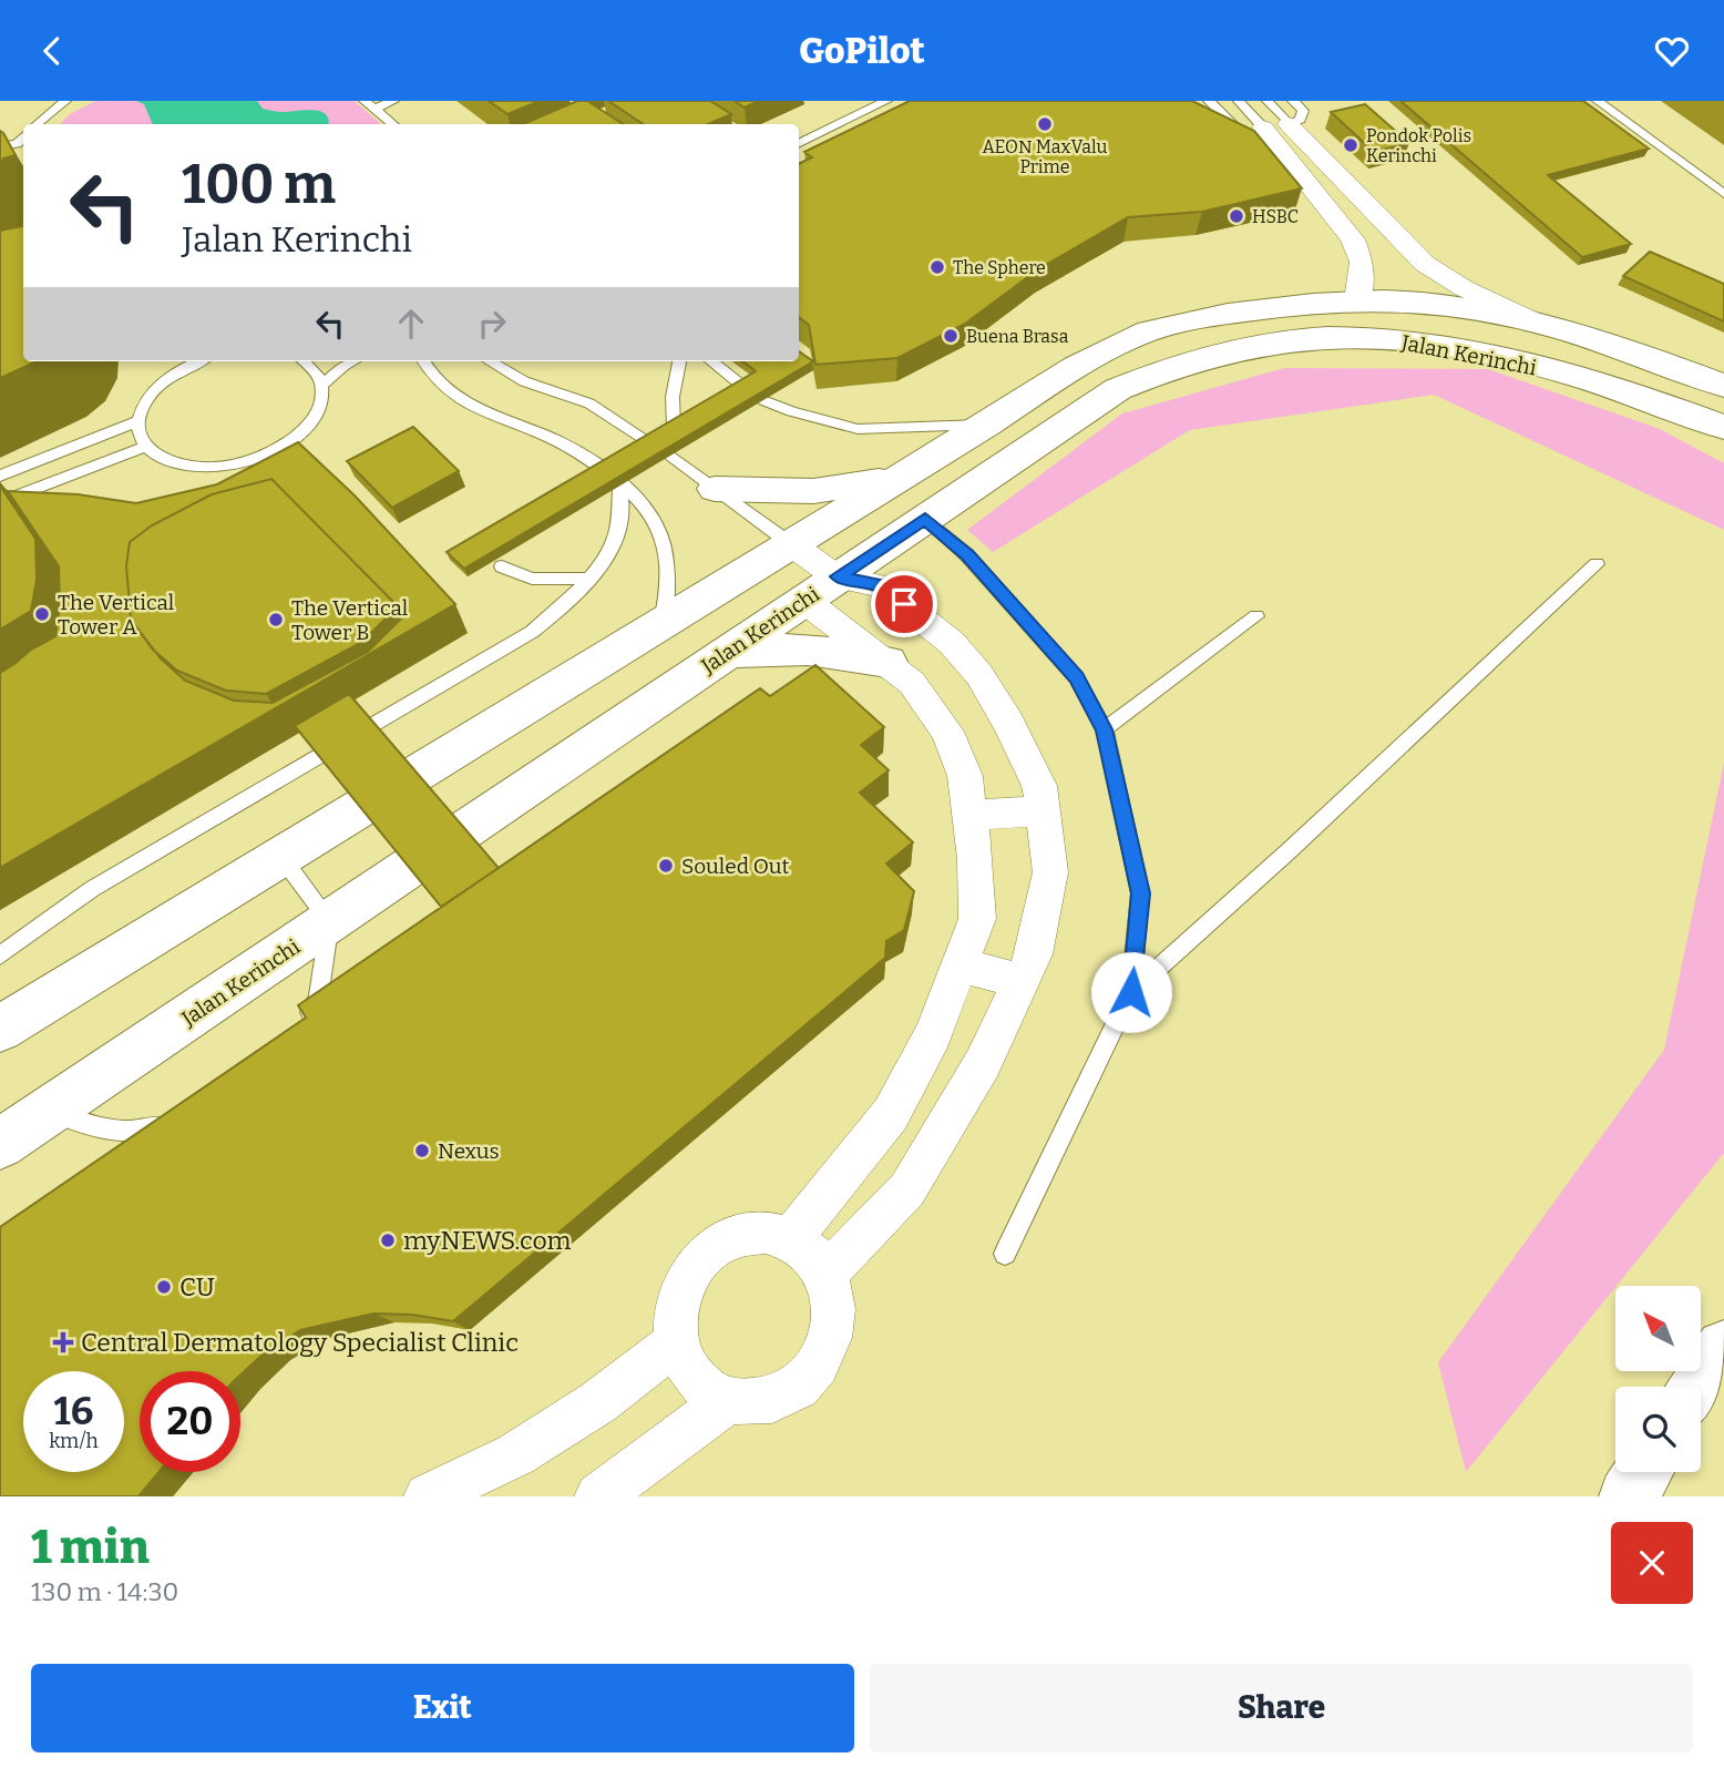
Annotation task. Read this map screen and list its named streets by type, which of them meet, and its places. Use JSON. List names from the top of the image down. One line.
{"streets":{"main road":["Jalan Kerinchi"]},"places":{"other":["AEON MaxValu Prime","Pondok Polis Kerinchi","HSBC","The Sphere","Buena Brasa","The Vertical Tower A","The Vertical Tower B","Souled Out","Nexus","myNEWS.com","CU"],"health":["Central Dermatology Specialist Clinic"]},"north":"top left","page":{"header":"GoPilot","turn":["100 m","Jalan Kerinchi"],"speed":"16 km/h","limit":"20","heading":["1 min","130 m · 14:30"],"buttons":["Exit","Share"]}}
